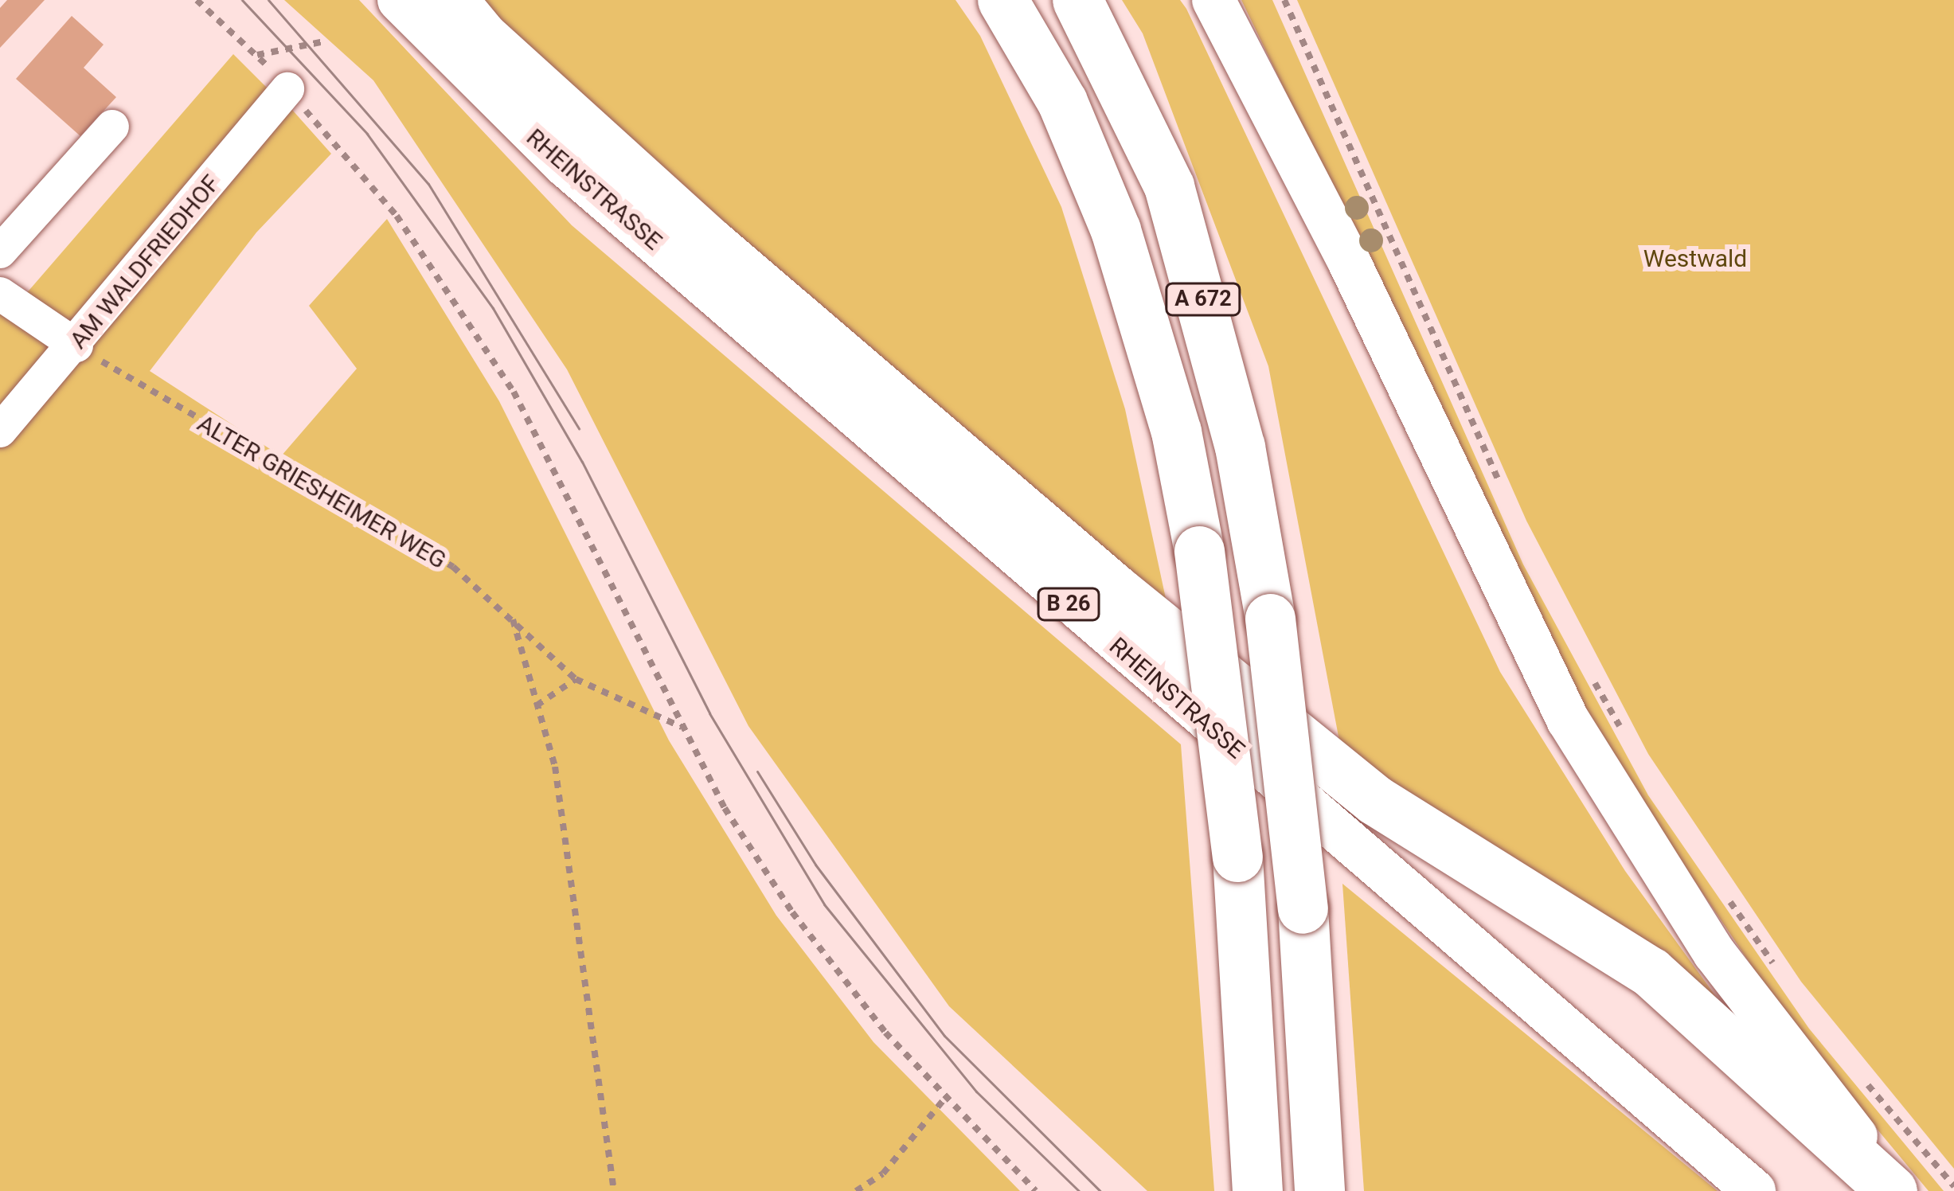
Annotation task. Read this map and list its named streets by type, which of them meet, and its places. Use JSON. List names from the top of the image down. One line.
{"streets":{"highway":["A 672"],"main road":["RHEINSTRASSE","B 26"],"street":["AM WALDFRIEDHOF"],"path":["ALTER GRIESHEIMER WEG"]},"crossings":[["AM WALDFRIEDHOF","ALTER GRIESHEIMER WEG"]],"parks":["Westwald"]}
